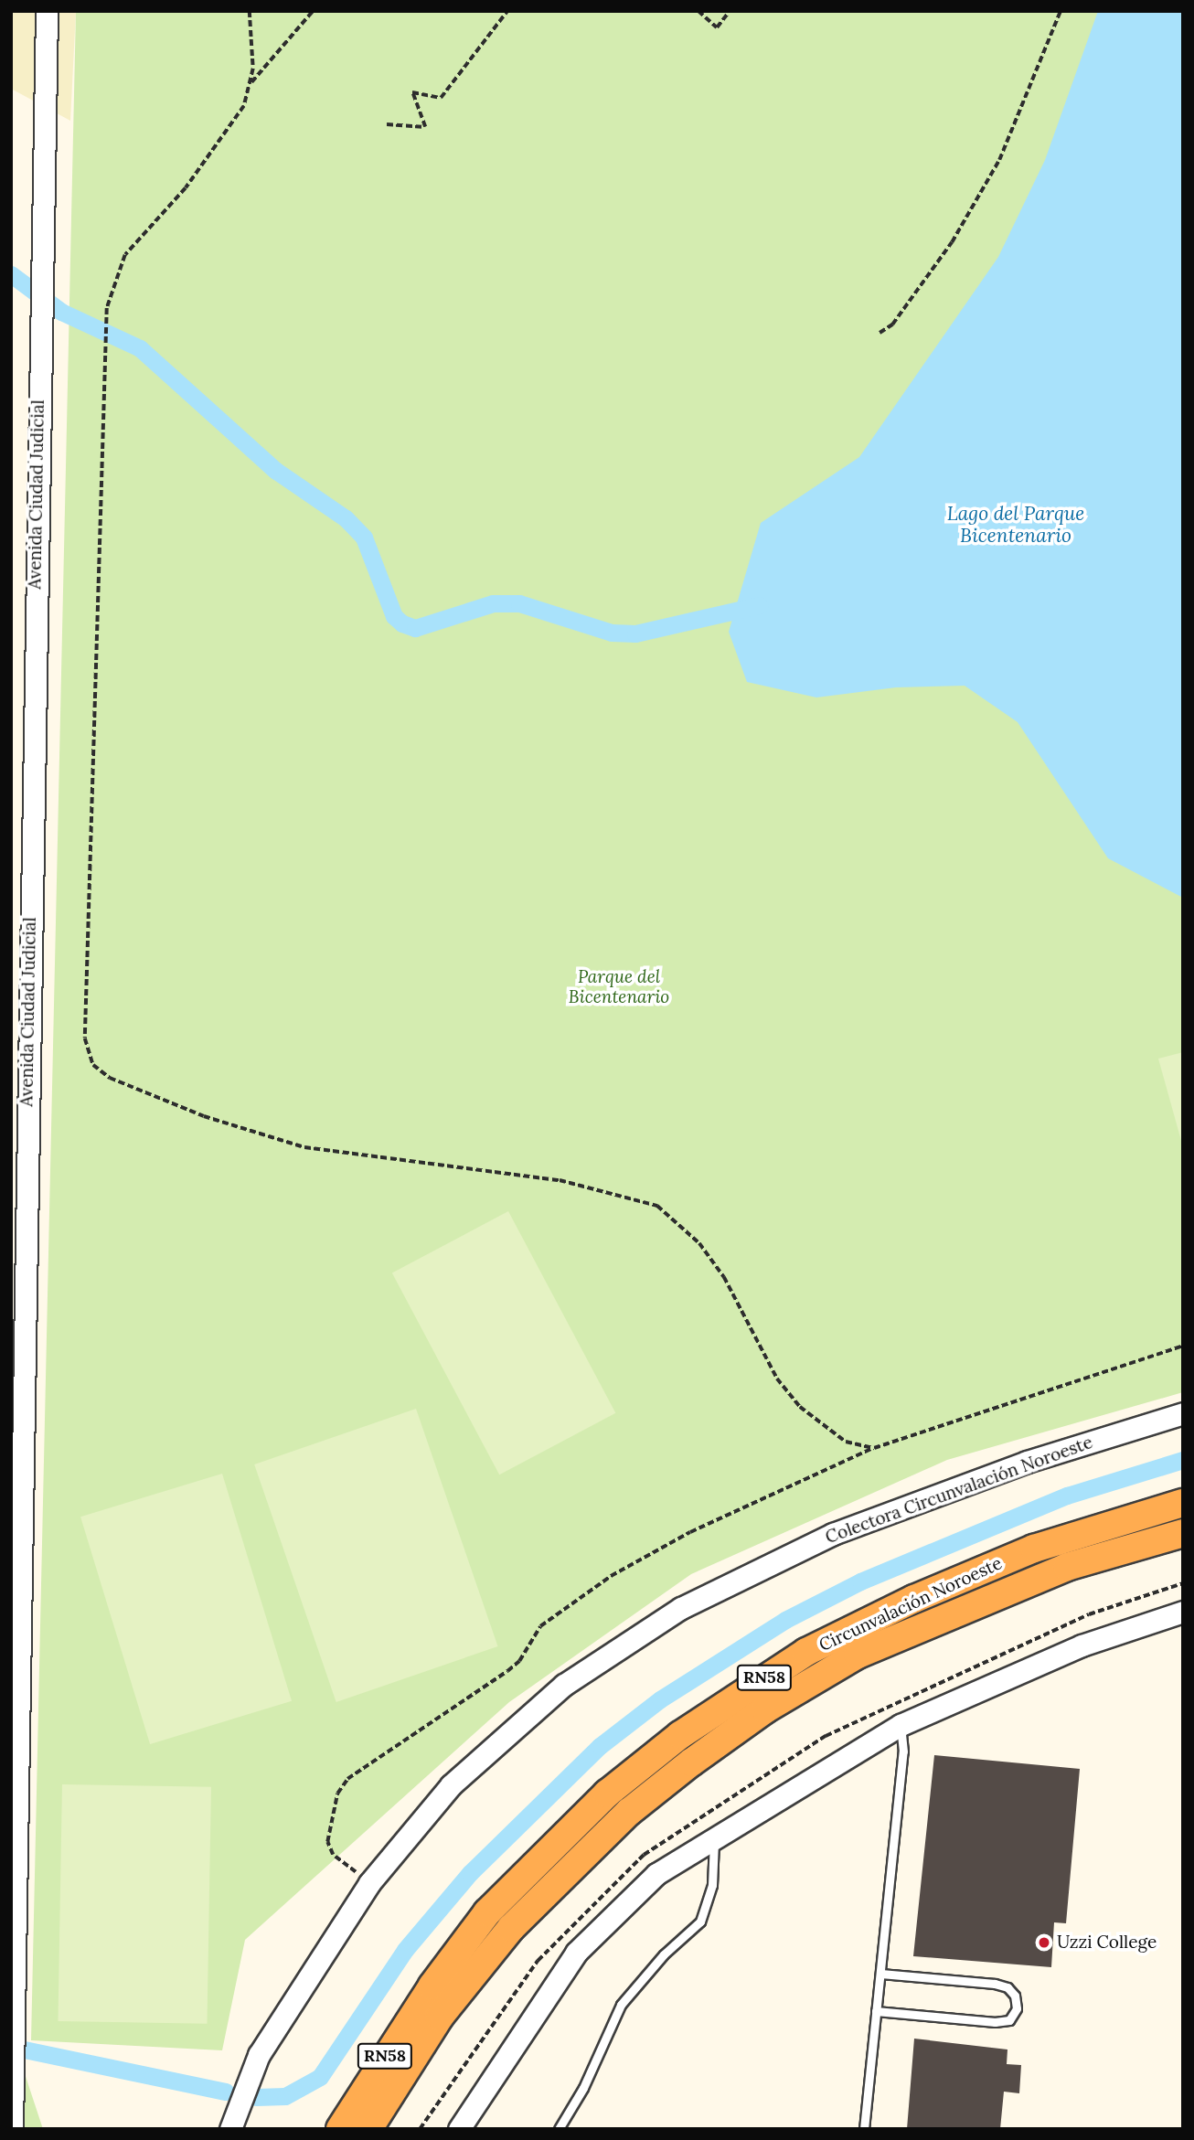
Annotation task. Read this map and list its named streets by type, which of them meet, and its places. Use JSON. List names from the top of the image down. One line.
{"streets":{"highway":["Circunvalación Noroeste","RN58"],"street":["Avenida Ciudad Judicial","Colectora Circunvalación Noroeste"]},"water":["Lago del Parque Bicentenario"],"parks":["Parque del Bicentenario"],"places":["Uzzi College"]}
